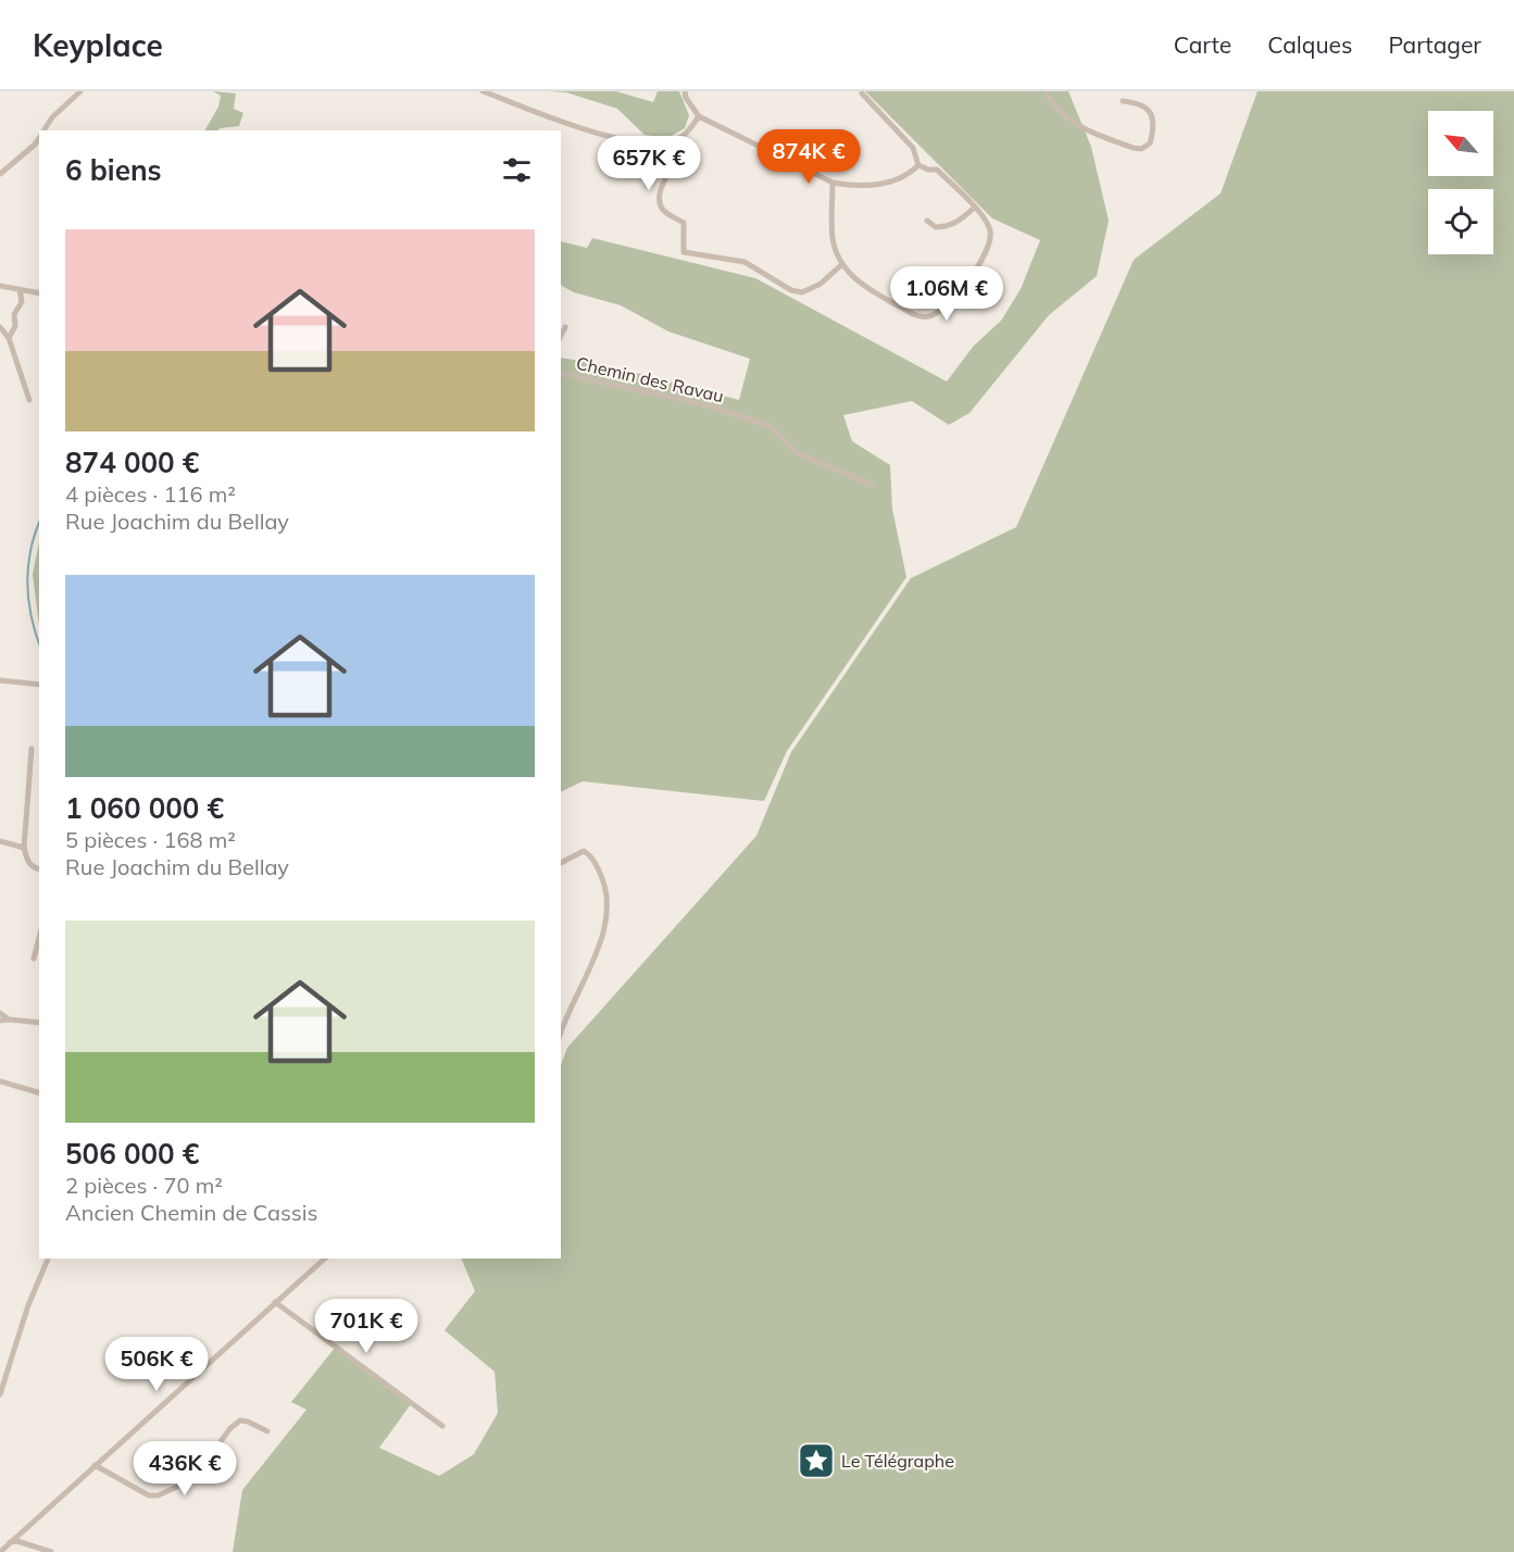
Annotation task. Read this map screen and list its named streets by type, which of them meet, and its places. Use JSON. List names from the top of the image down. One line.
{"streets":{"street":["Chemin des Ravau"]},"places":{"place":["Le Télégraphe"]},"north":"top left","page":{"header":"Keyplace","nav":["Carte","Calques","Partager"],"price":["874K €","657K €","1.06M €","701K €","506K €","436K €"],"heading":"6 biens","list":[{"name":"874 000 €","note":"4 pièces · 116 m² · Rue Joachim du Bellay"},{"name":"1 060 000 €","note":"5 pièces · 168 m² · Rue Joachim du Bellay"},{"name":"506 000 €","note":"2 pièces · 70 m² · Ancien Chemin de Cassis"}]}}
